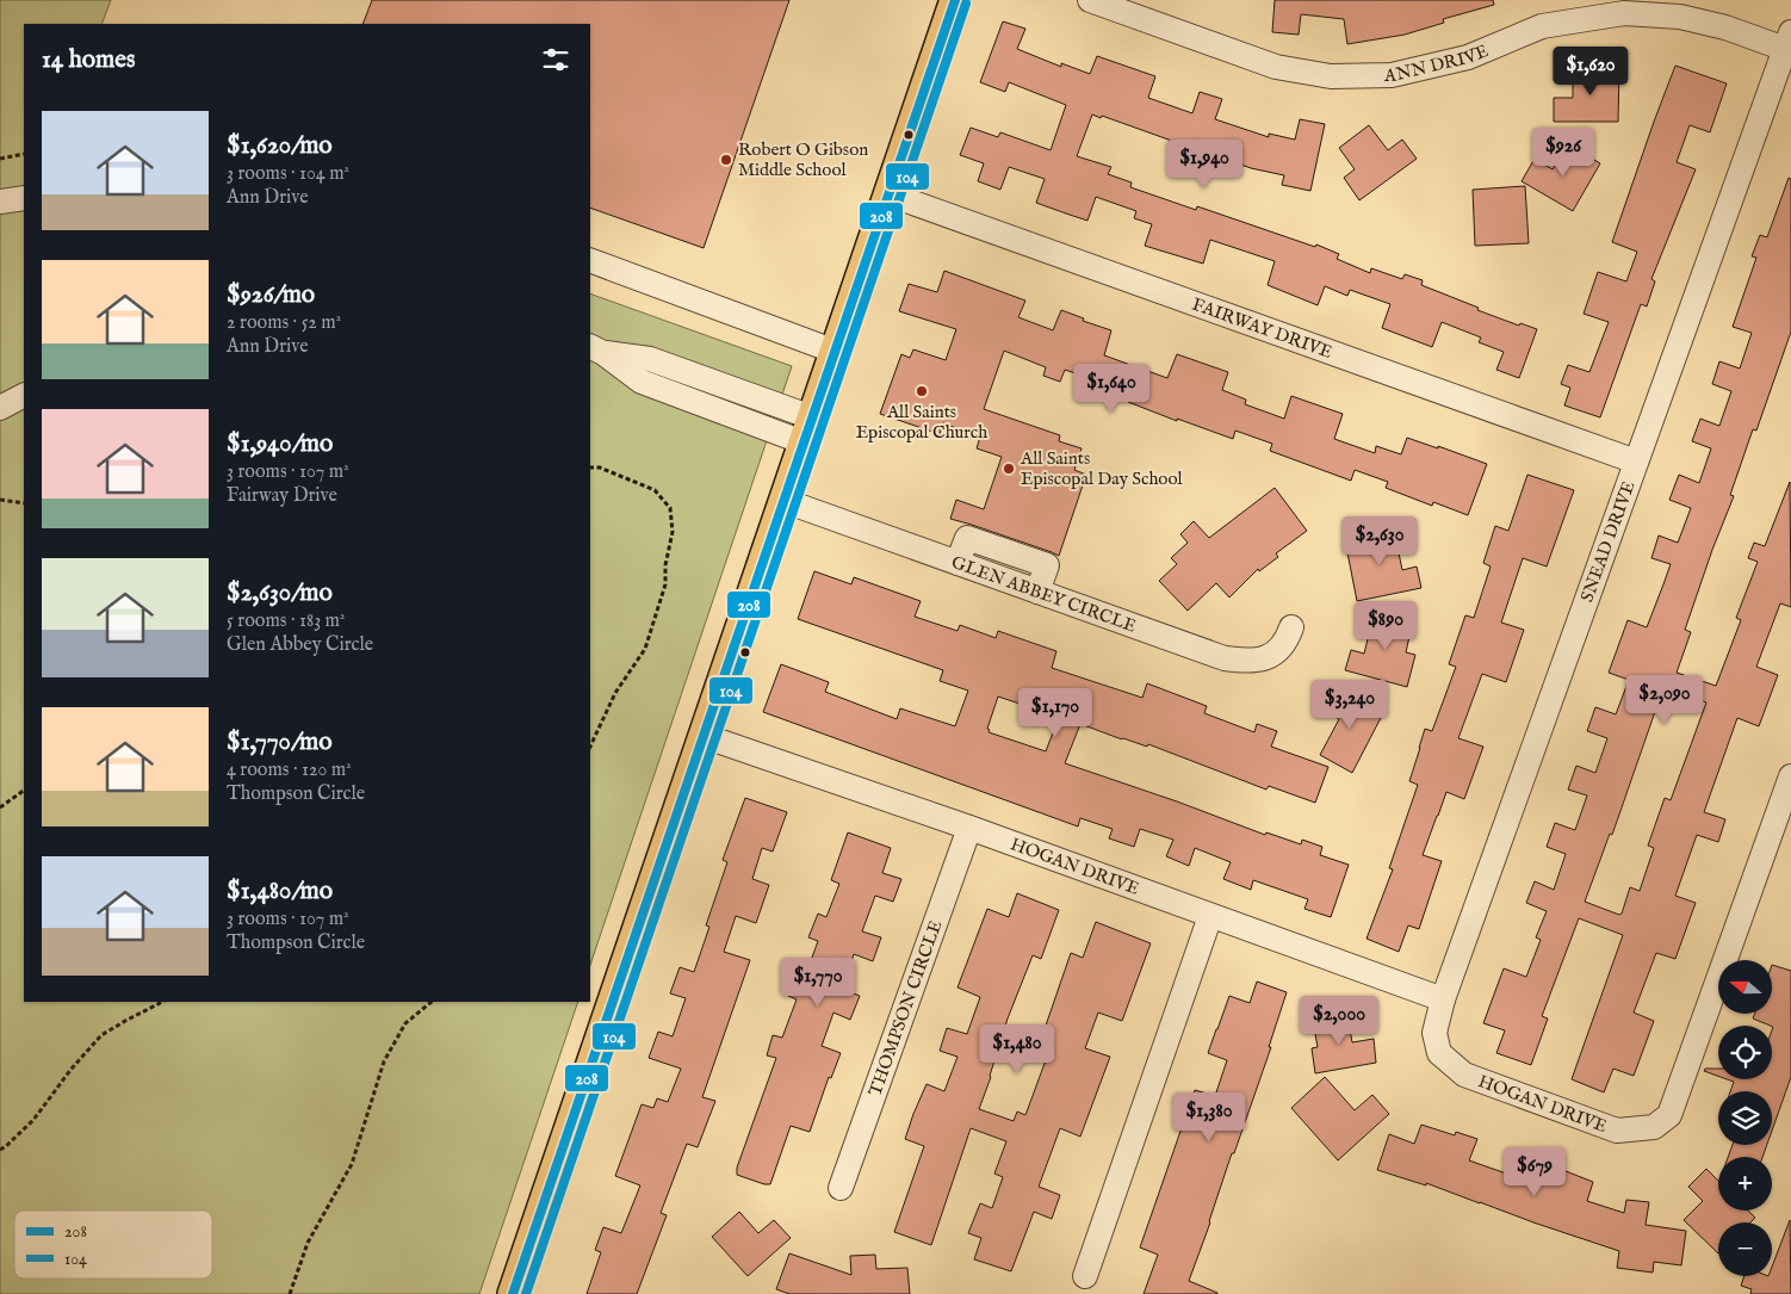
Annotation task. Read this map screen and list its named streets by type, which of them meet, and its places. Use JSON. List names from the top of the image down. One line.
{"streets":{"street":["ANN DRIVE","FAIRWAY DRIVE","SNEAD DRIVE","GLEN ABBEY CIRCLE","HOGAN DRIVE","THOMPSON CIRCLE"]},"crossings":[["ANN DRIVE","SNEAD DRIVE"],["FAIRWAY DRIVE","SNEAD DRIVE"],["SNEAD DRIVE","HOGAN DRIVE"],["HOGAN DRIVE","THOMPSON CIRCLE"]],"places":["Robert O Gibson Middle School","All Saints Episcopal Church","All Saints Episcopal Day School"],"lines":["transit line 208","transit line 104"],"legend":["208","104"],"north":"left","page":{"heading":"14 homes","price":["$1,620","$926","$1,940","$1,640","$2,630","$890","$2,090","$3,240","$1,170","$1,770","$2,000","$1,480","$1,380","$679"],"list":[{"name":"$1,620/mo","note":"3 rooms · 104 m² · Ann Drive"},{"name":"$926/mo","note":"2 rooms · 52 m² · Ann Drive"},{"name":"$1,940/mo","note":"3 rooms · 107 m² · Fairway Drive"},{"name":"$2,630/mo","note":"5 rooms · 183 m² · Glen Abbey Circle"},{"name":"$1,770/mo","note":"4 rooms · 120 m² · Thompson Circle"},{"name":"$1,480/mo","note":"3 rooms · 107 m² · Thompson Circle"}],"map_buttons":["+","−"]}}
